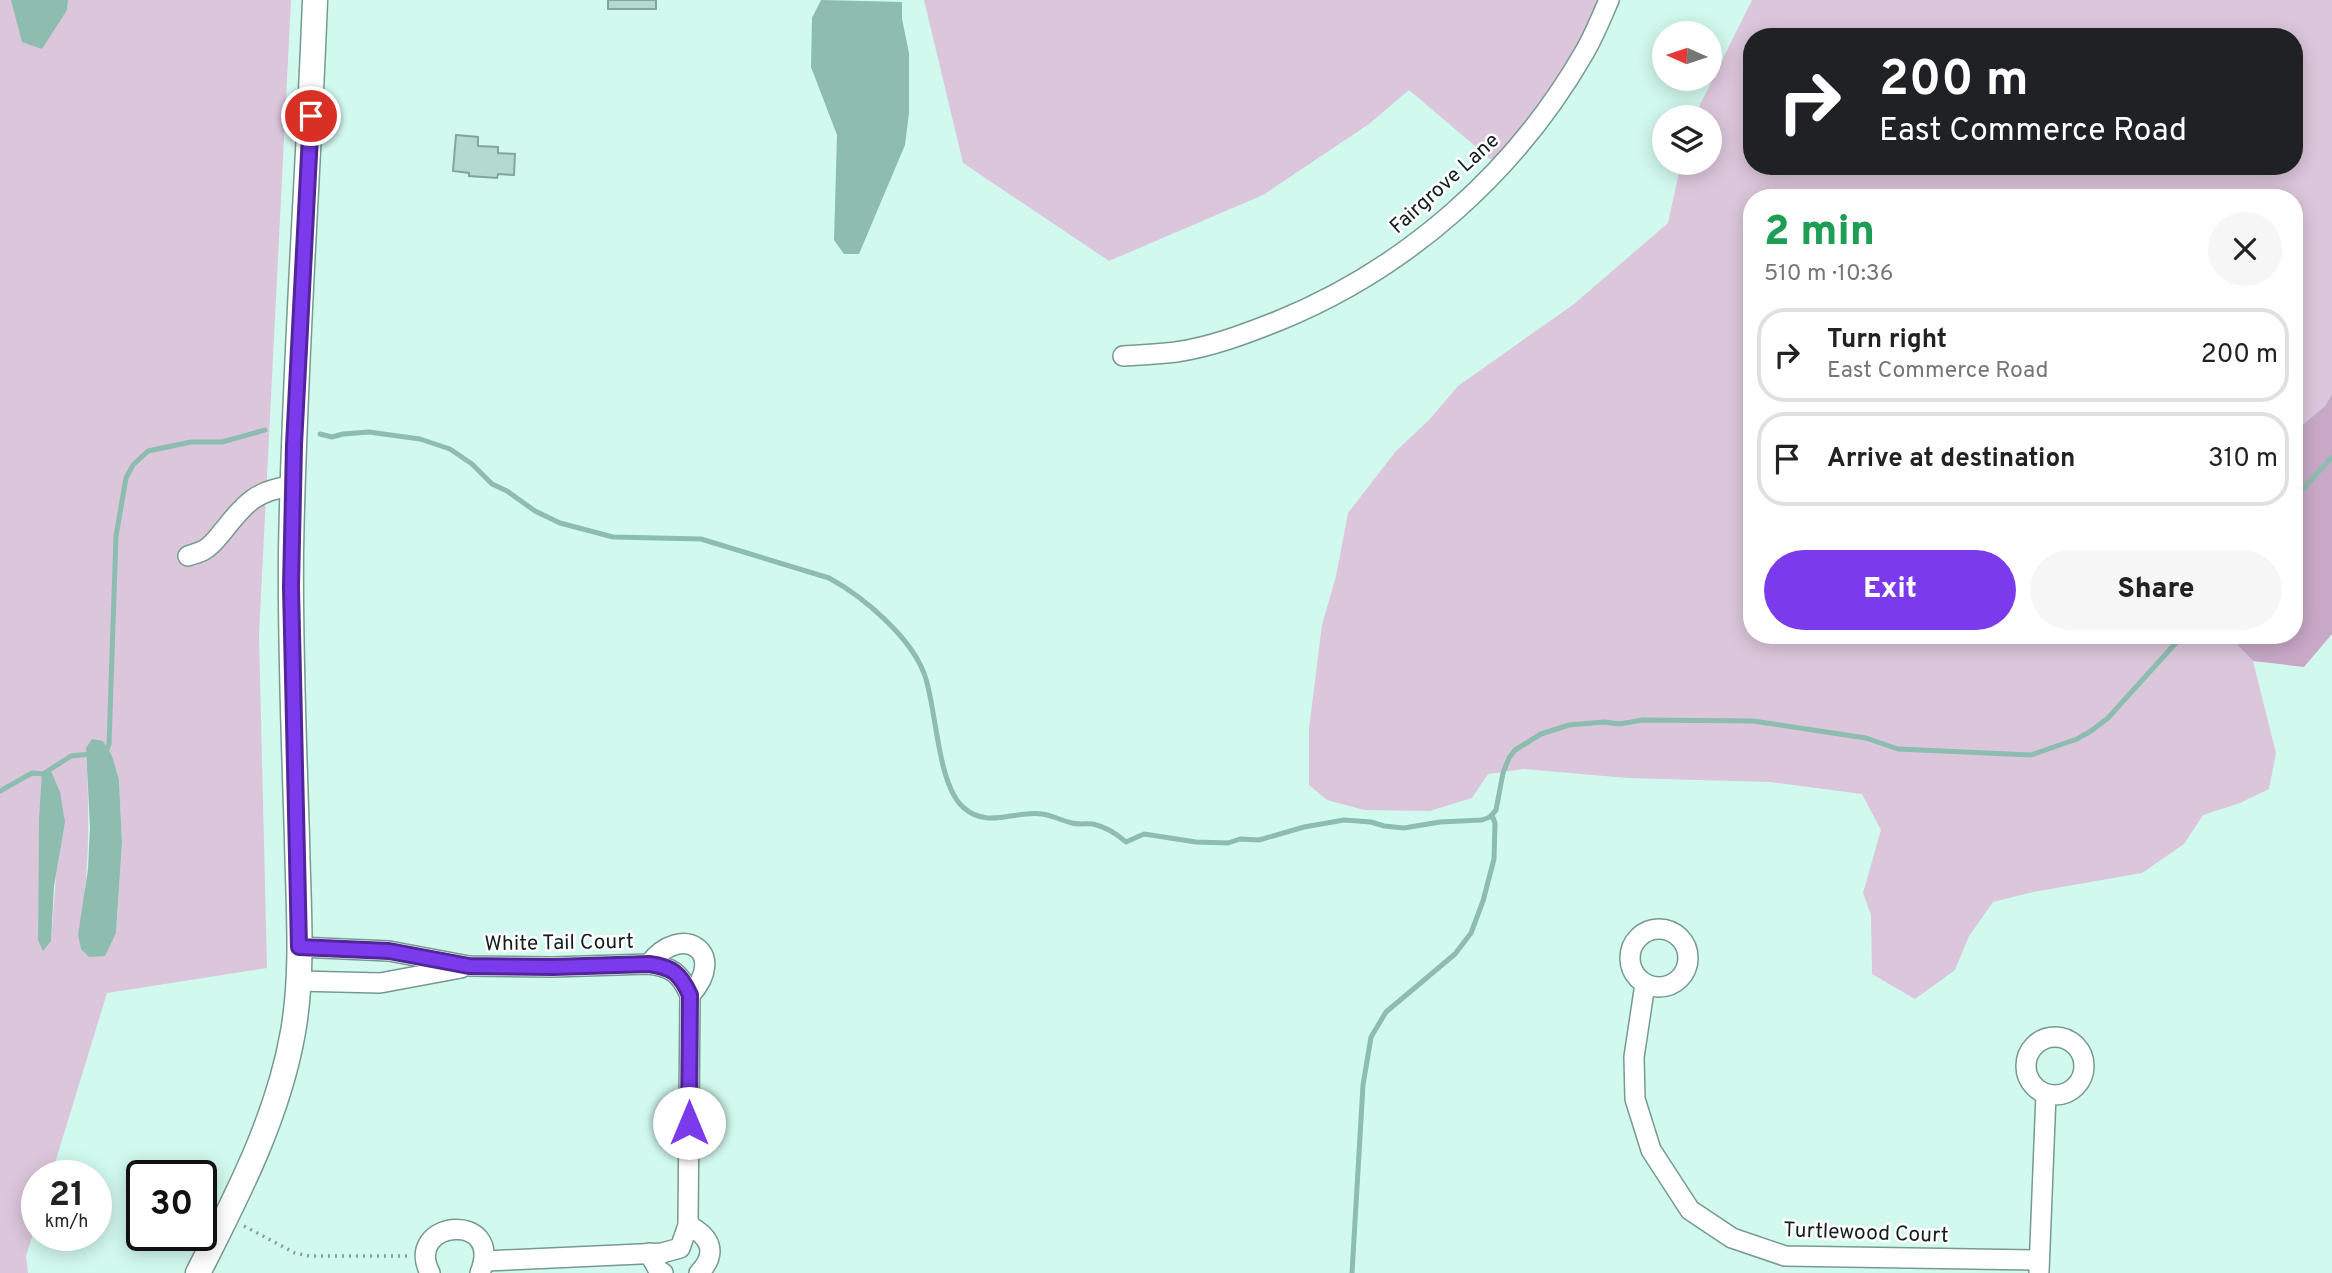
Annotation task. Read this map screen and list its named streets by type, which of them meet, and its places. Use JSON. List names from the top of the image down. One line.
{"streets":{"street":["Fairgrove Lane","White Tail Court","Turtlewood Court"]},"north":"left","page":{"turn":["200 m","East Commerce Road"],"heading":["2 min","510 m · 10:36"],"list":[{"name":"Turn right","note":"East Commerce Road","value":"200 m"},{"name":"Arrive at destination","value":"310 m"}],"buttons":["Exit","Share"],"speed":"21 km/h","limit":"30"}}
